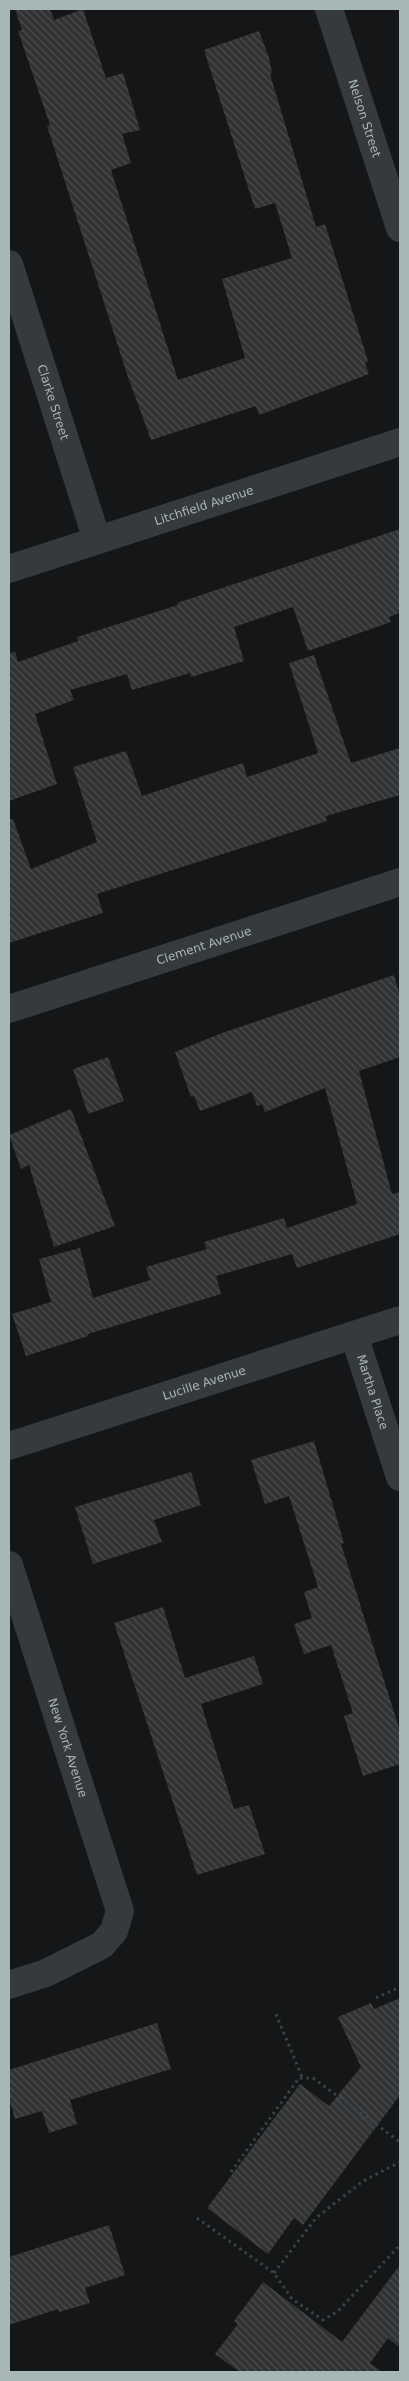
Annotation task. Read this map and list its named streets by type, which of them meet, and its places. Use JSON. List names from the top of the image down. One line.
{"streets":{"street":["Nelson Street","Clarke Street","Litchfield Avenue","Clement Avenue","Lucille Avenue","Martha Place","New York Avenue"]},"crossings":[["Clarke Street","Litchfield Avenue"],["Lucille Avenue","Martha Place"]]}
